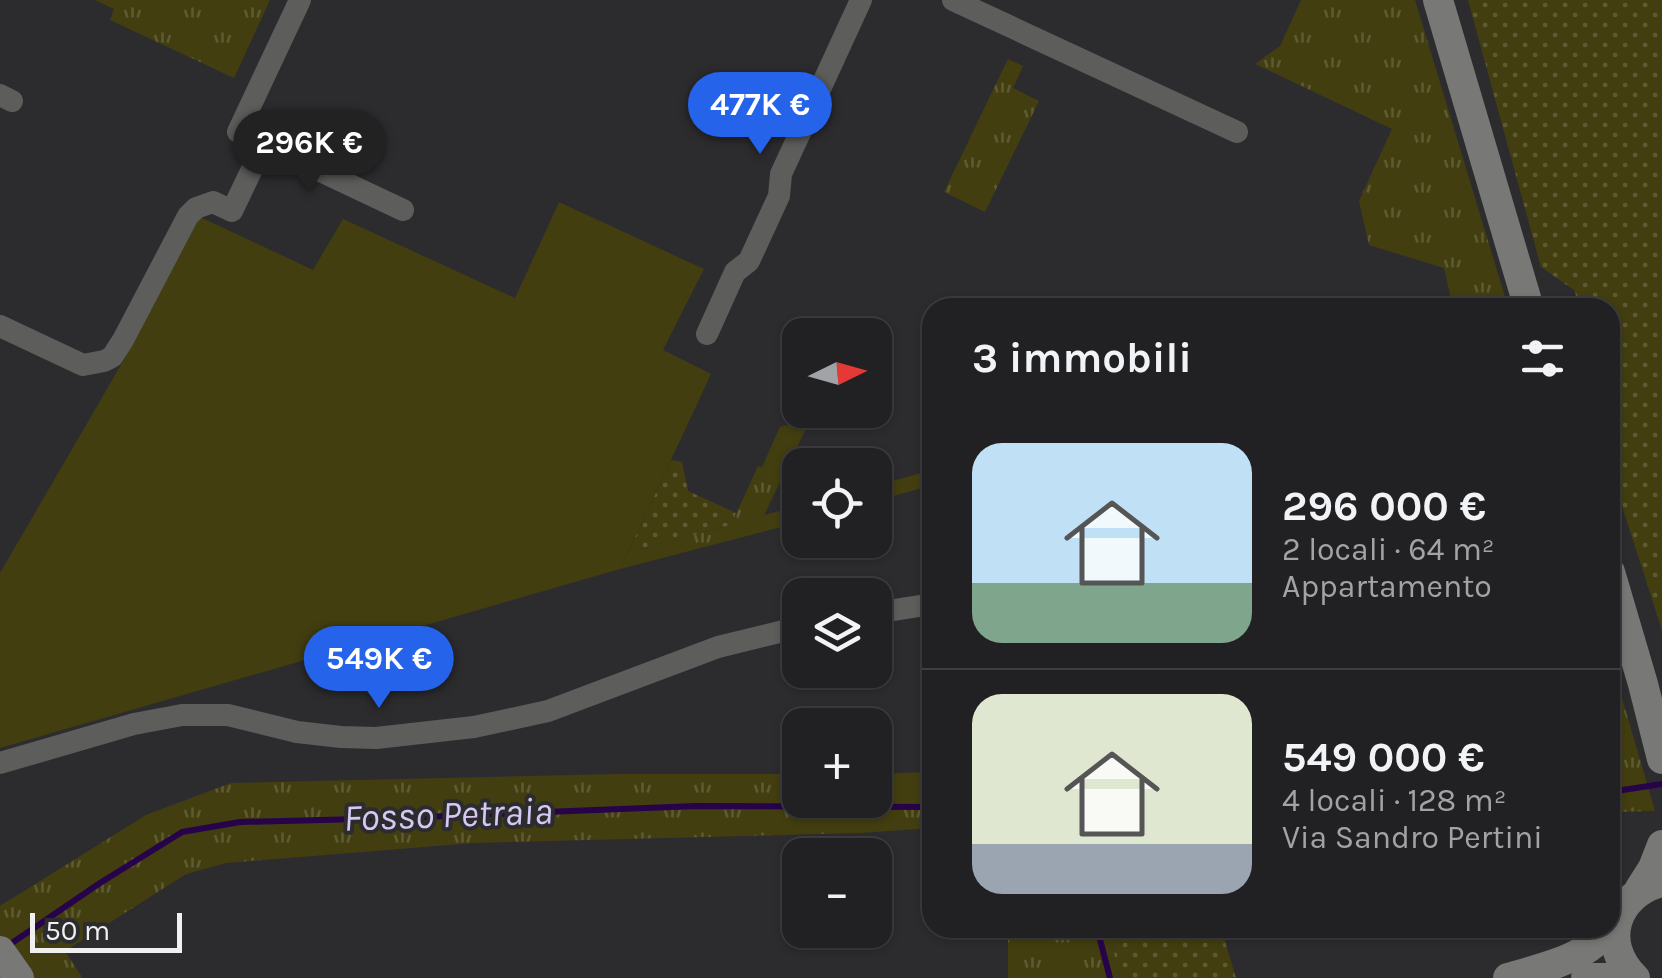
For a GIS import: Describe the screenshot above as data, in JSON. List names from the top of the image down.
{
  "water": ["Fosso Petraia"],
  "scale_bar": "50 m",
  "north": "right",
  "page": {
    "price": ["477K €", "296K €", "549K €"],
    "heading": "3 immobili",
    "map_buttons": ["+", "−"],
    "list": [
      {
        "name": "296 000 €",
        "note": "2 locali · 64 m² · Appartamento"
      },
      {
        "name": "549 000 €",
        "note": "4 locali · 128 m² · Via Sandro Pertini"
      }
    ],
    "scale": "50 m"
  }
}
